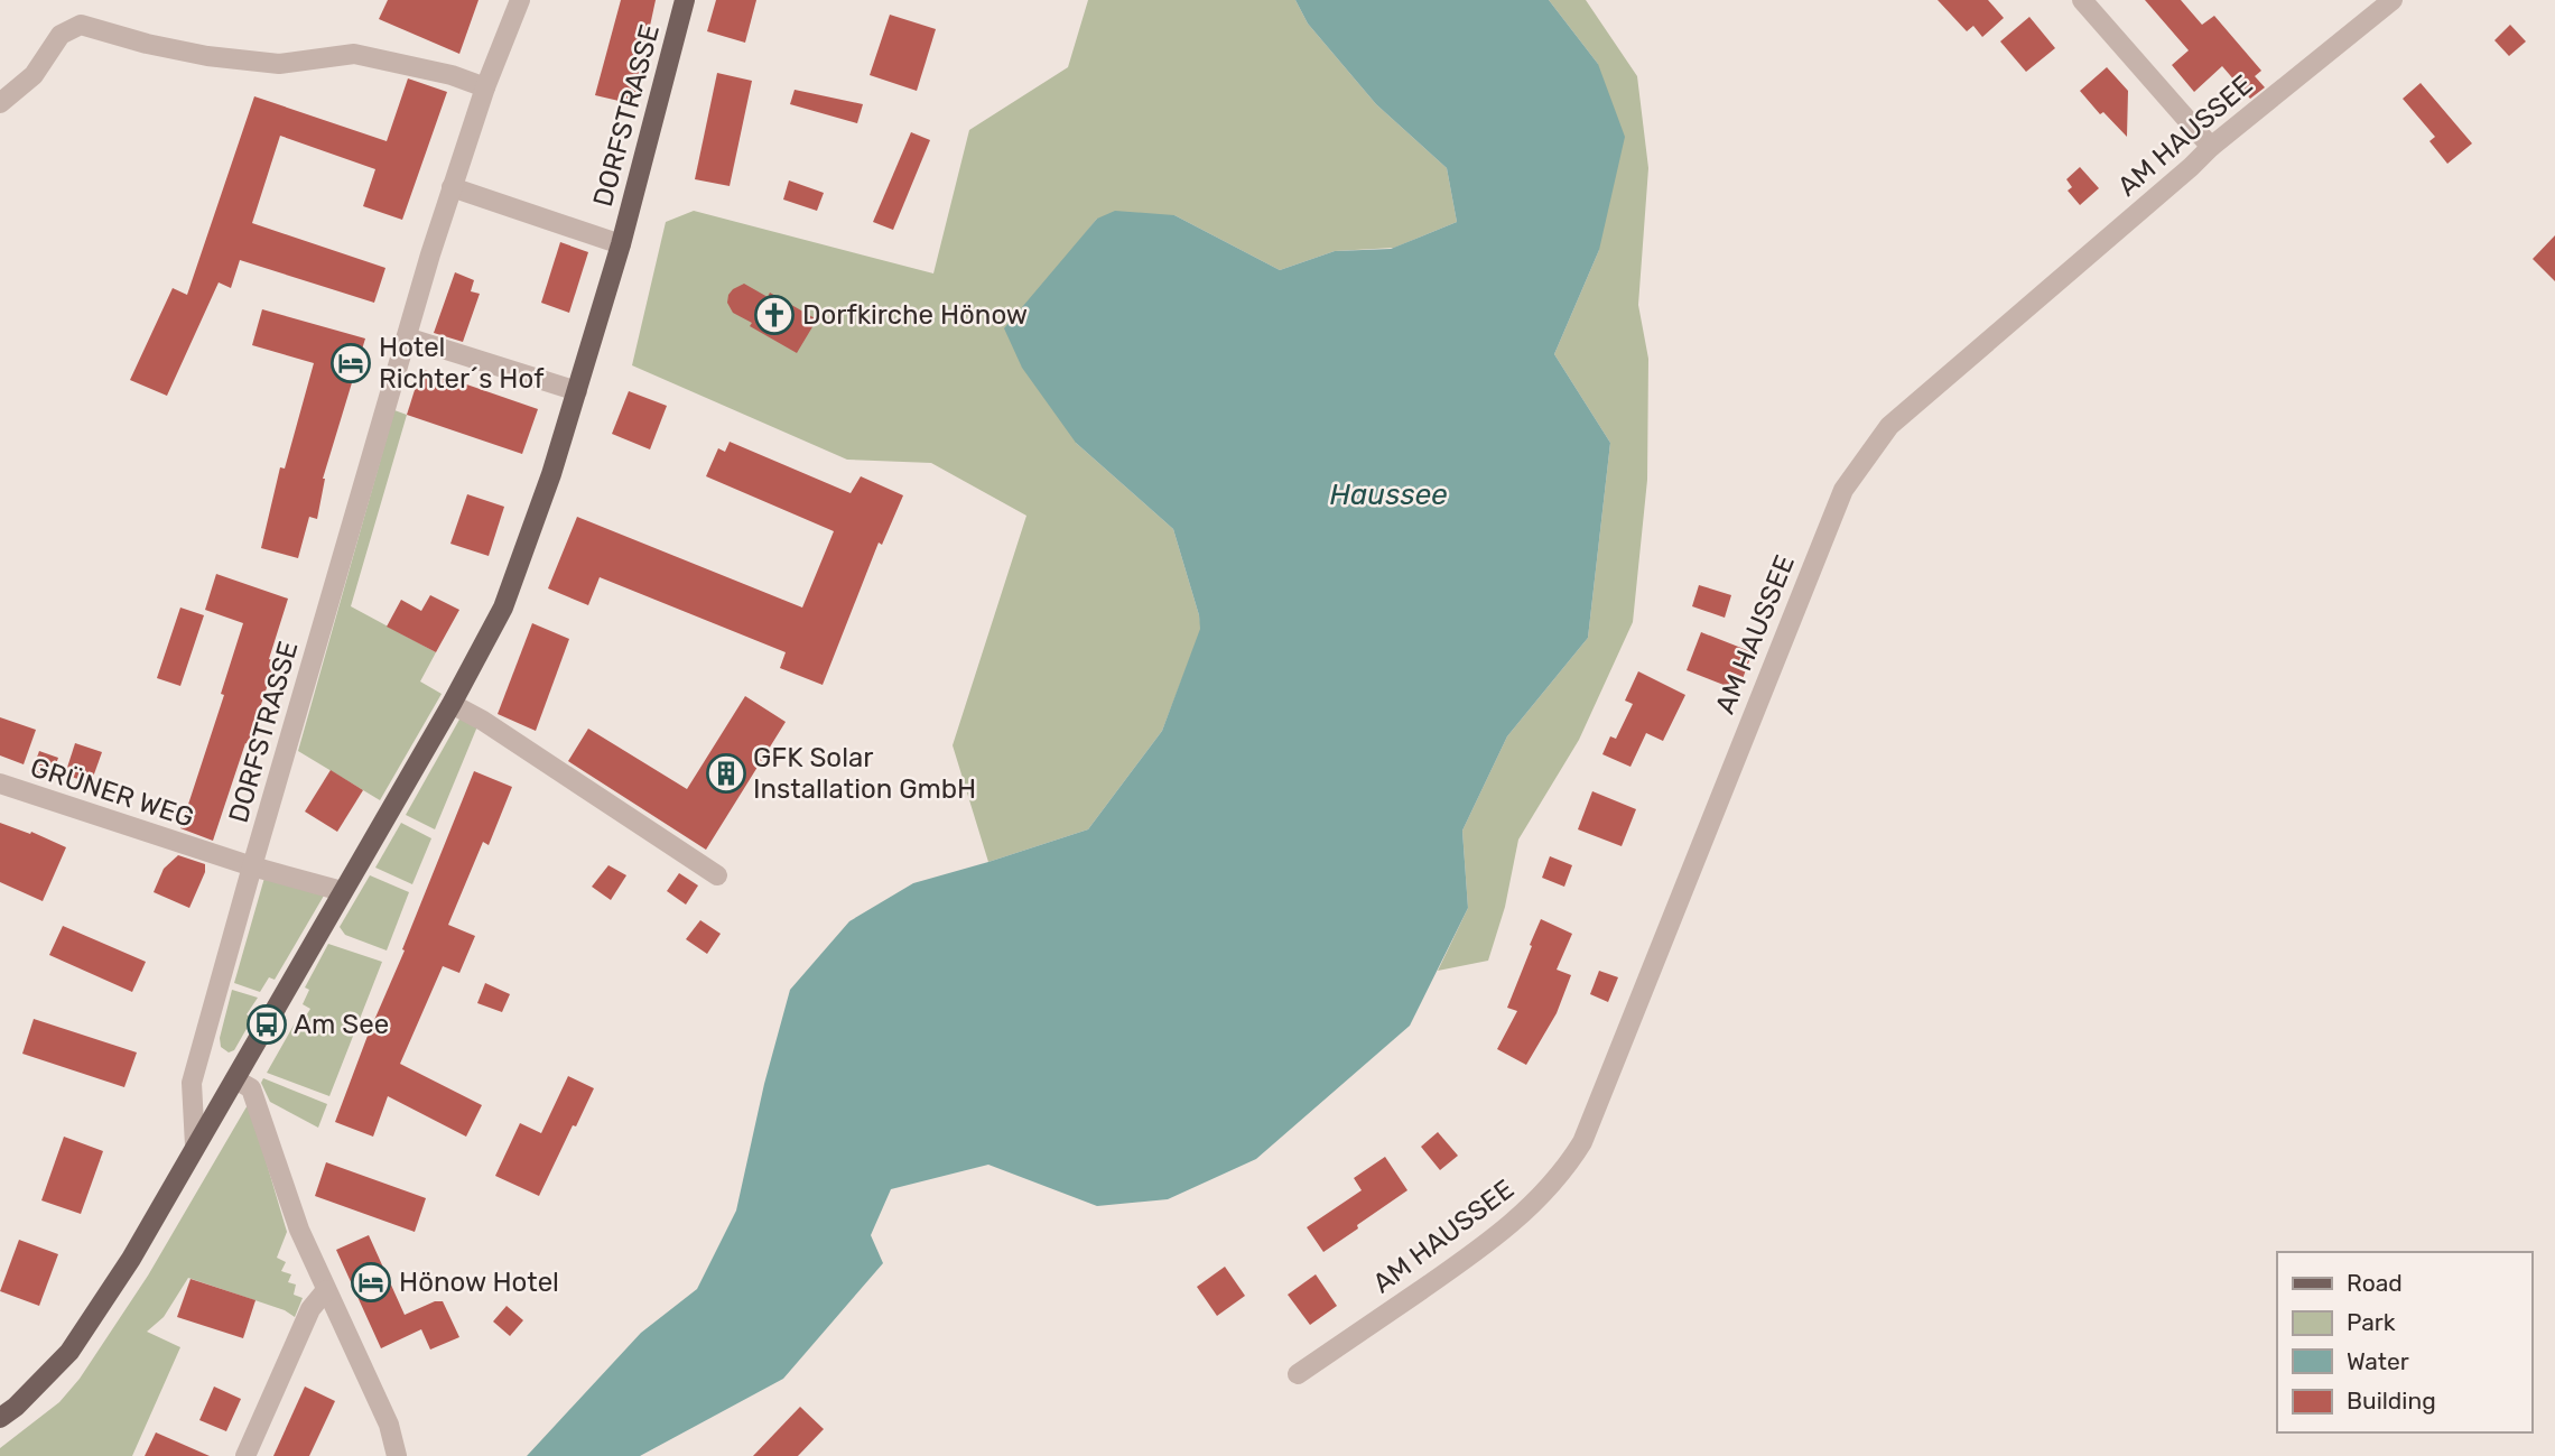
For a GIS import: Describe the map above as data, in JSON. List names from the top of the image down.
{
  "streets": {
    "main road": ["DORFSTRASSE"],
    "street": ["AM HAUSSEE", "GRÜNER WEG"]
  },
  "crossings": [
    ["DORFSTRASSE", "GRÜNER WEG"]
  ],
  "water": ["Haussee"],
  "places": {
    "church": ["Dorfkirche Hönow"],
    "hotel": ["Hotel Richter´s Hof", "Hönow Hotel"],
    "building": ["GFK Solar Installation GmbH"],
    "bus stop": ["Am See"]
  },
  "legend": [
    "Road",
    "Park",
    "Water",
    "Building"
  ]
}
